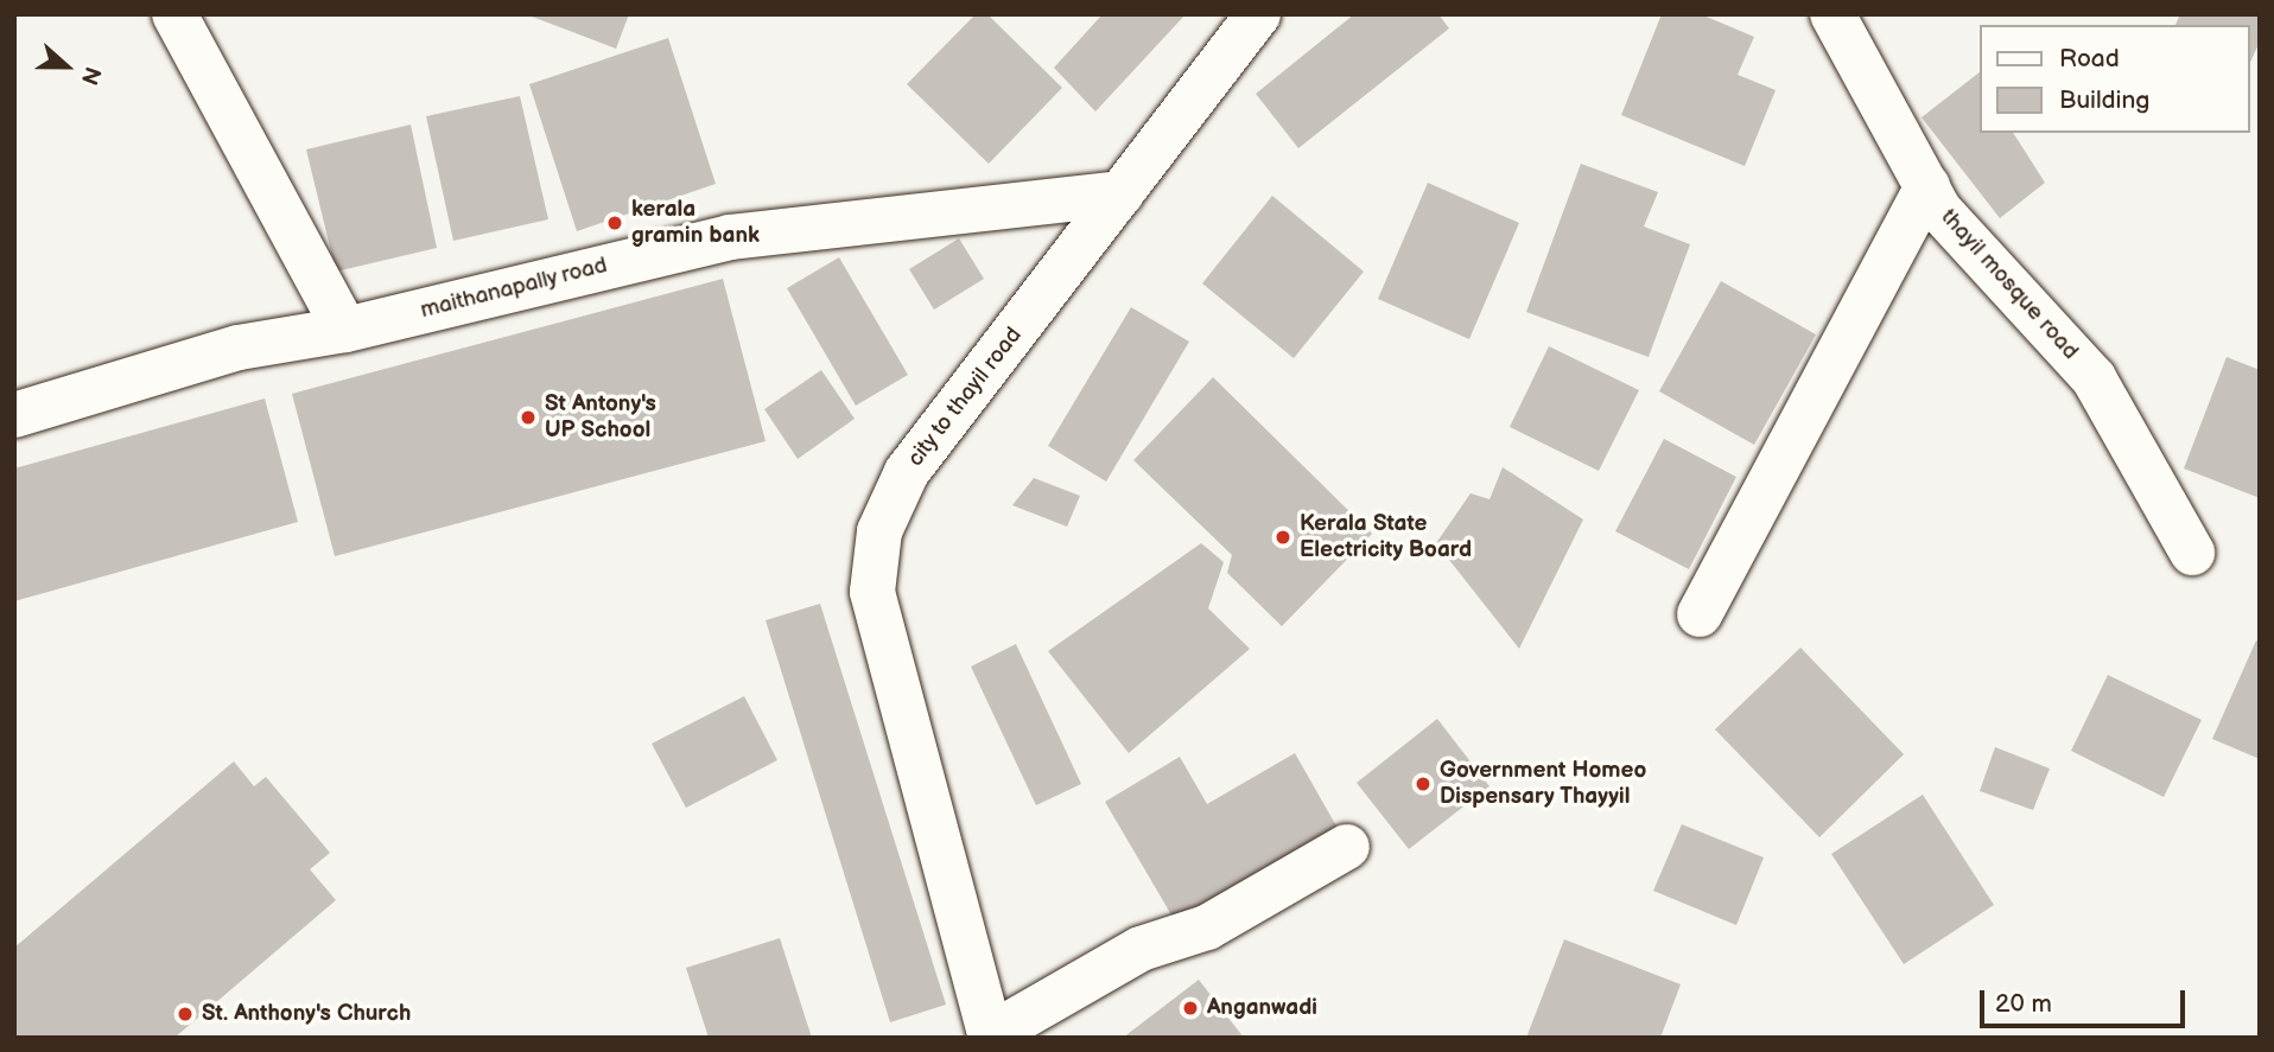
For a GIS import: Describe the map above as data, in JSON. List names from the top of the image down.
{
  "streets": {
    "street": ["thayil mosque road", "maithanapally road", "city to thayil road"]
  },
  "crossings": [
    ["maithanapally road", "city to thayil road"]
  ],
  "places": [
    "kerala gramin bank",
    "St Antony's UP School",
    "Kerala State Electricity Board",
    "Government Homeo Dispensary Thayyil",
    "Anganwadi",
    "St. Anthony's Church"
  ],
  "legend": ["Road", "Building"],
  "scale_bar": "20 m",
  "north": "right"
}
